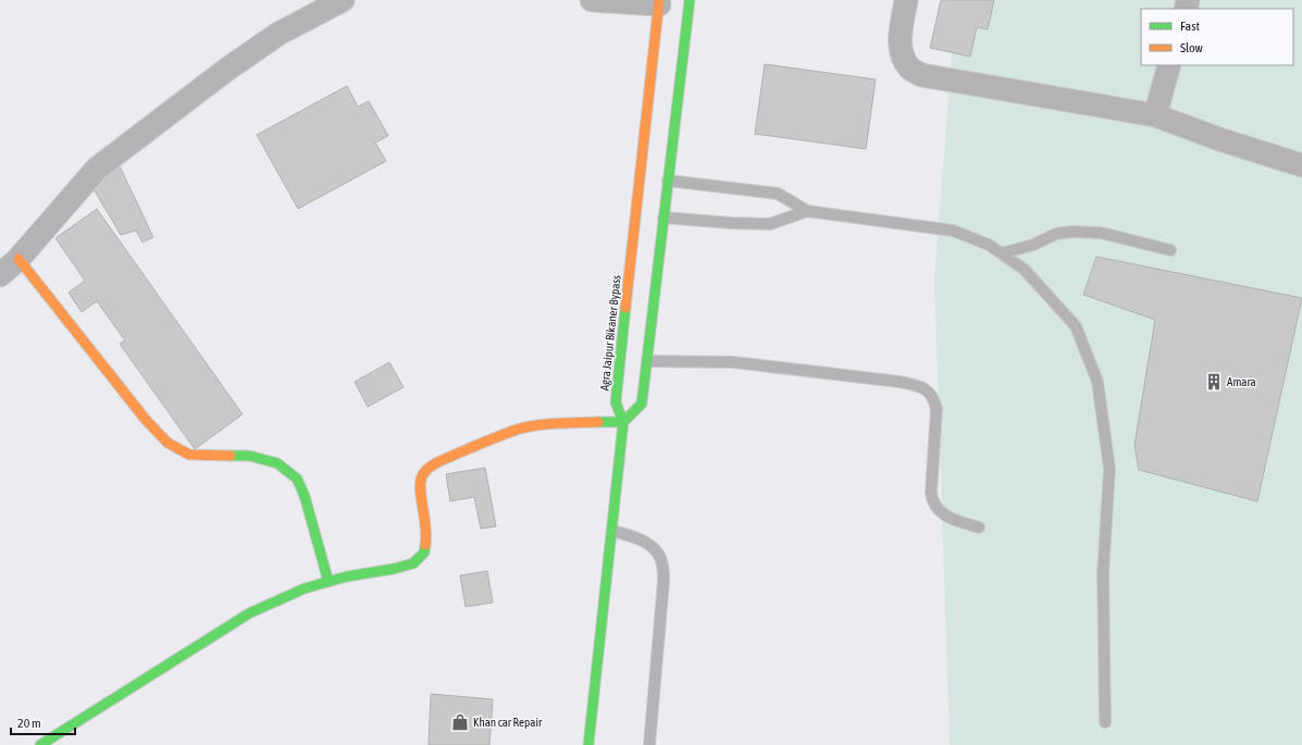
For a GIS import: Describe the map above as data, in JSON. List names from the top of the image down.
{
  "streets": {
    "street": ["Agra Jaipur Bikaner Bypass"]
  },
  "places": {
    "building": ["Amara"],
    "shop": ["Khan car Repair"]
  },
  "legend": ["Fast", "Slow"],
  "scale_bar": "20 m"
}
